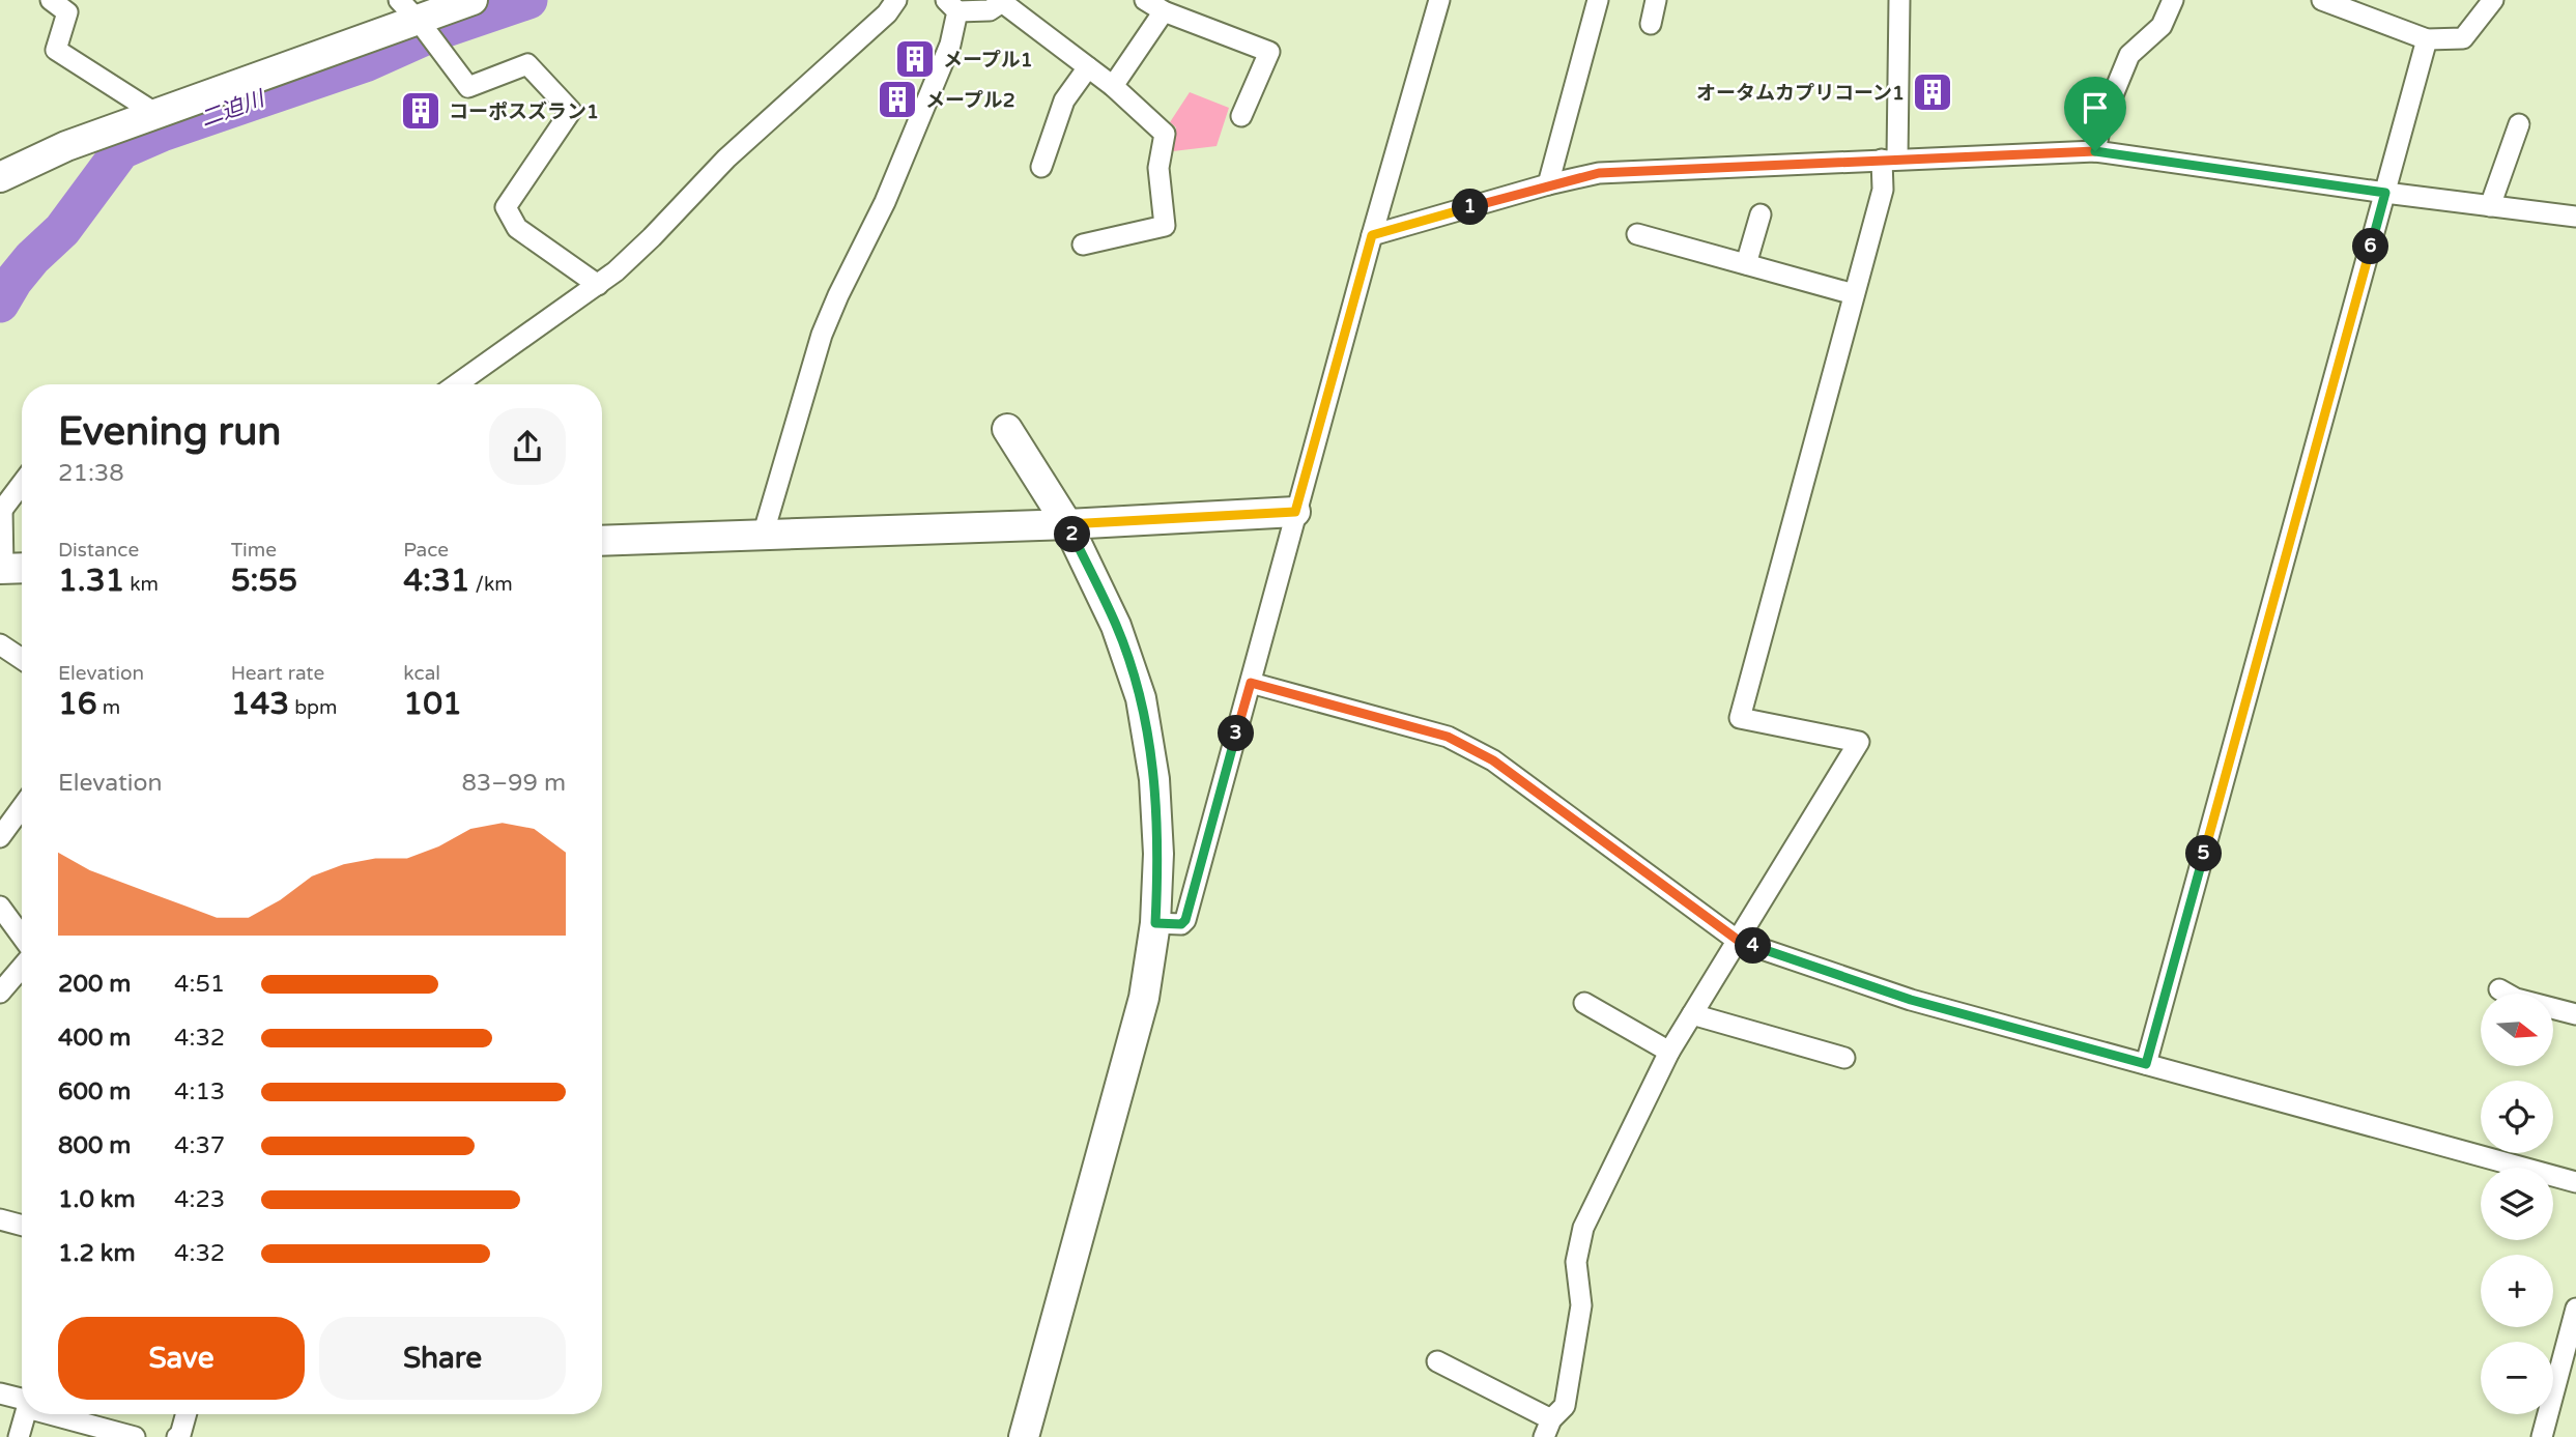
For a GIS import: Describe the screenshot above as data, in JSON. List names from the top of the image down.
{
  "water": ["二迫川"],
  "places": {
    "building": [
      "メープル1",
      "オータムカプリコーン1",
      "メープル2",
      "コーポスズラン1"
    ]
  },
  "north": "right",
  "page": {
    "pins": [
      "1",
      "6",
      "2",
      "3",
      "5",
      "4"
    ],
    "heading": ["Evening run", "21:38"],
    "stats": [
      ["Distance", "1.31 km"],
      ["Time", "5:55"],
      ["Pace", "4:31 /km"],
      ["Elevation", "16 m"],
      ["Heart rate", "143 bpm"],
      ["kcal", "101"]
    ],
    "chart": ["Elevation", "83–99 m"],
    "list": [
      {
        "name": "200 m",
        "note": "4:51"
      },
      {
        "name": "400 m",
        "note": "4:32"
      },
      {
        "name": "600 m",
        "note": "4:13"
      },
      {
        "name": "800 m",
        "note": "4:37"
      },
      {
        "name": "1.0 km",
        "note": "4:23"
      },
      {
        "name": "1.2 km",
        "note": "4:32"
      }
    ],
    "map_buttons": ["+", "−"],
    "buttons": ["Save", "Share"]
  }
}
